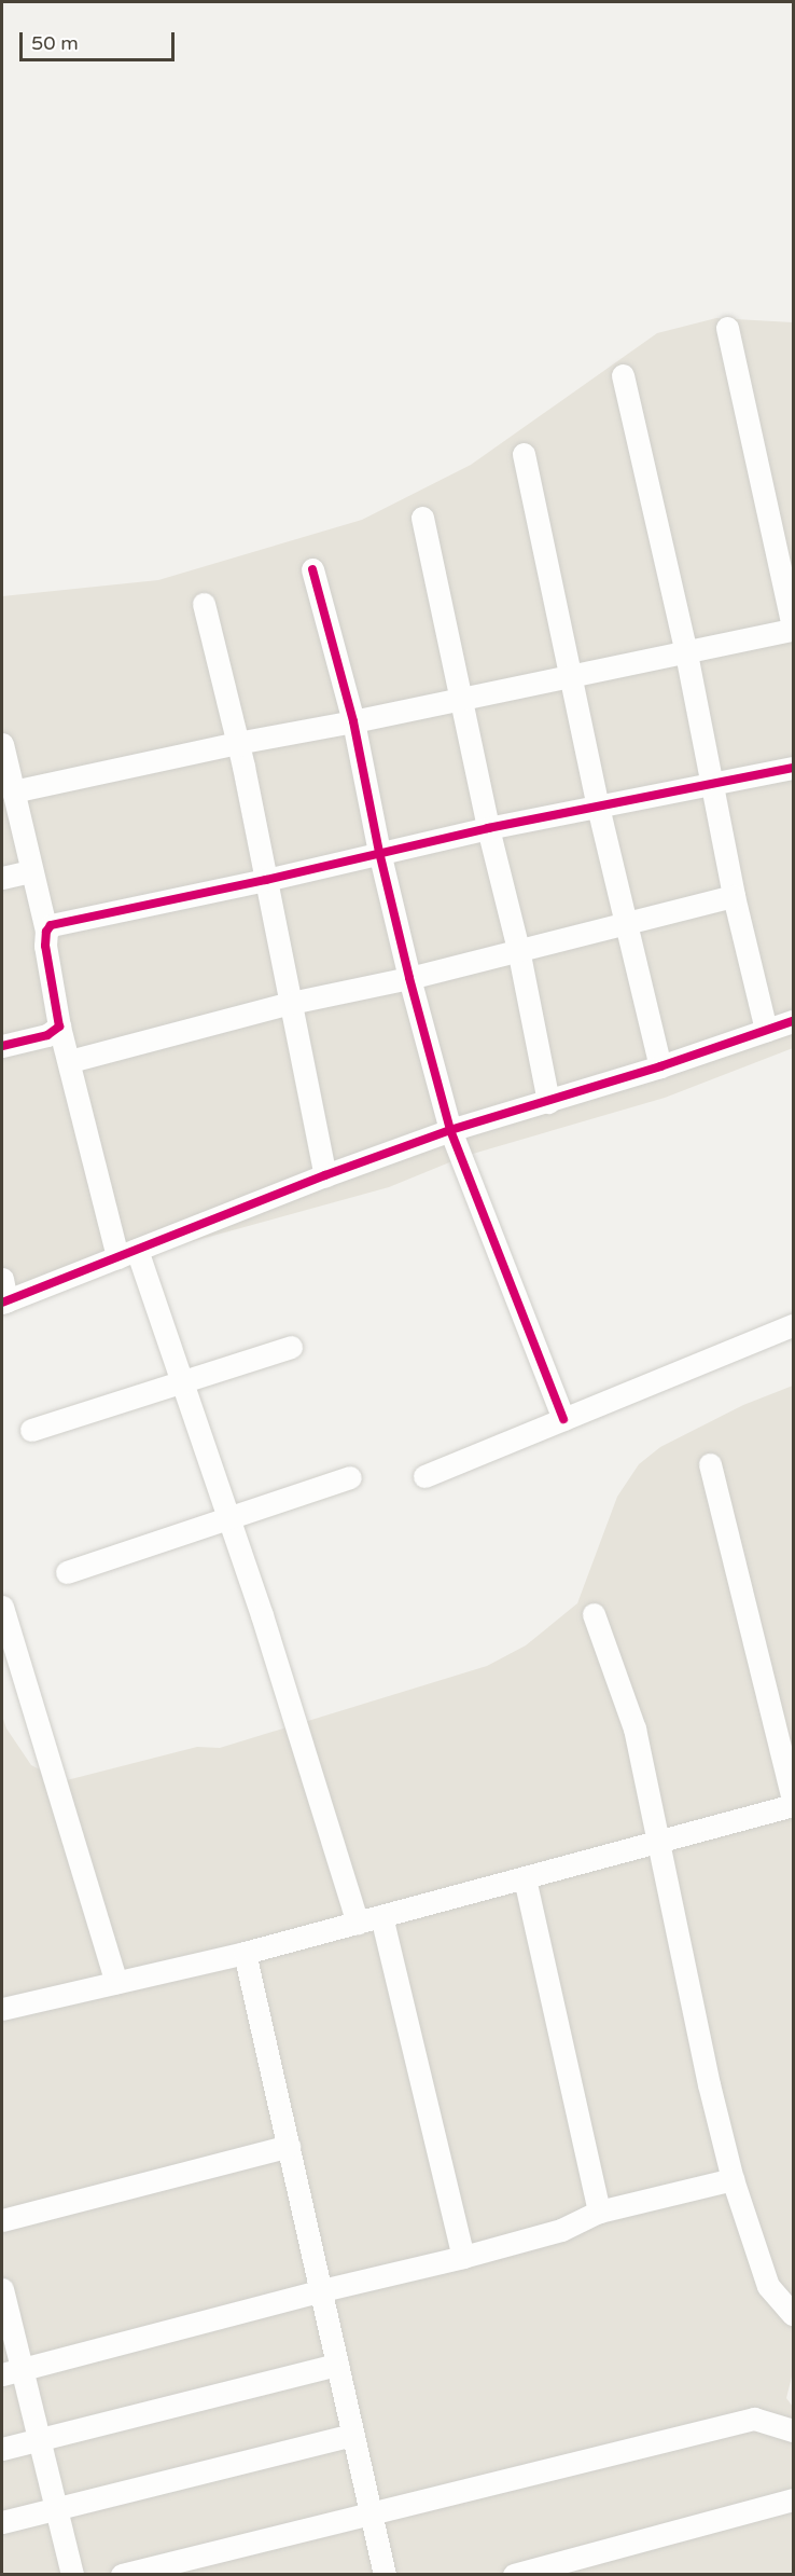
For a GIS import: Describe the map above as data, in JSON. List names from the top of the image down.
{
  "scale_bar": "50 m"
}
